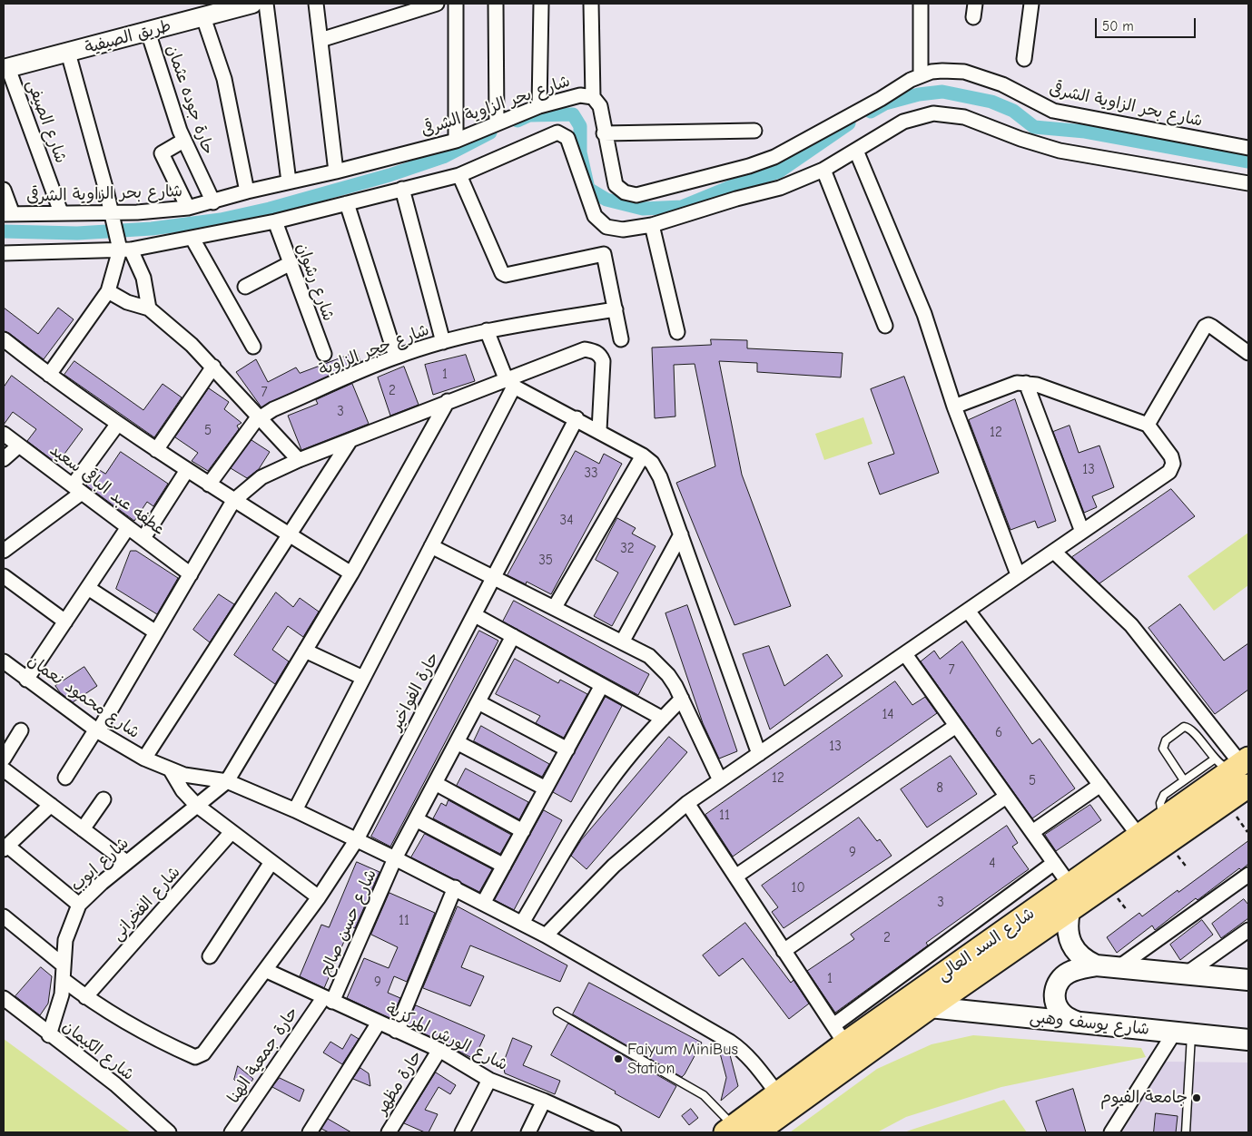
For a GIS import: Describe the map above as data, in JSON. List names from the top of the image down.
{
  "streets": {
    "main road": ["شارع السد العالى", "شارع يوسف وهبى"],
    "street": [
      "طريق الصيفية",
      "حارة جوده عثمان",
      "شارع بحر الزاوية الشرقى",
      "شارع الصيفى",
      "شارع رشوان",
      "شارع حجر الزاوية",
      "عطفه عبد الباقى سعيد",
      "حارة الفواخير",
      "شارع محمود نعمان",
      "شارع ايوب",
      "شارع الفخرانى",
      "شارع حسن صالح",
      "شارع الورش المركزية",
      "شارع الكيمان",
      "حارة جمعية الهنا",
      "حارة مظهر"
    ]
  },
  "crossings": [
    ["طريق الصيفية", "حارة جوده عثمان"],
    ["طريق الصيفية", "شارع الصيفى"],
    ["حارة جوده عثمان", "شارع بحر الزاوية الشرقى"],
    ["شارع بحر الزاوية الشرقى", "شارع الصيفى"],
    ["حارة الفواخير", "شارع محمود نعمان"],
    ["حارة الفواخير", "شارع الفخرانى"],
    ["حارة الفواخير", "شارع الورش المركزية"],
    ["شارع محمود نعمان", "شارع ايوب"],
    ["شارع محمود نعمان", "شارع حسن صالح"],
    ["شارع محمود نعمان", "شارع السد العالى"],
    ["شارع ايوب", "شارع الكيمان"],
    ["شارع حسن صالح", "شارع الورش المركزية"],
    ["شارع حسن صالح", "حارة جمعية الهنا"],
    ["شارع السد العالى", "شارع يوسف وهبى"],
    ["شارع الورش المركزية", "حارة جمعية الهنا"],
    ["شارع الورش المركزية", "حارة مظهر"]
  ],
  "places": ["Faiyum MiniBus Station", "جامعة الفيوم"],
  "house_numbers": [
    "1",
    "2",
    "7",
    "3",
    "5",
    "12",
    "13",
    "33",
    "34",
    "32",
    "35",
    "7",
    "14",
    "6",
    "13",
    "12",
    "5",
    "8",
    "11",
    "9",
    "4",
    "10",
    "3",
    "11",
    "2",
    "1",
    "9"
  ],
  "scale_bar": "50 m"
}
